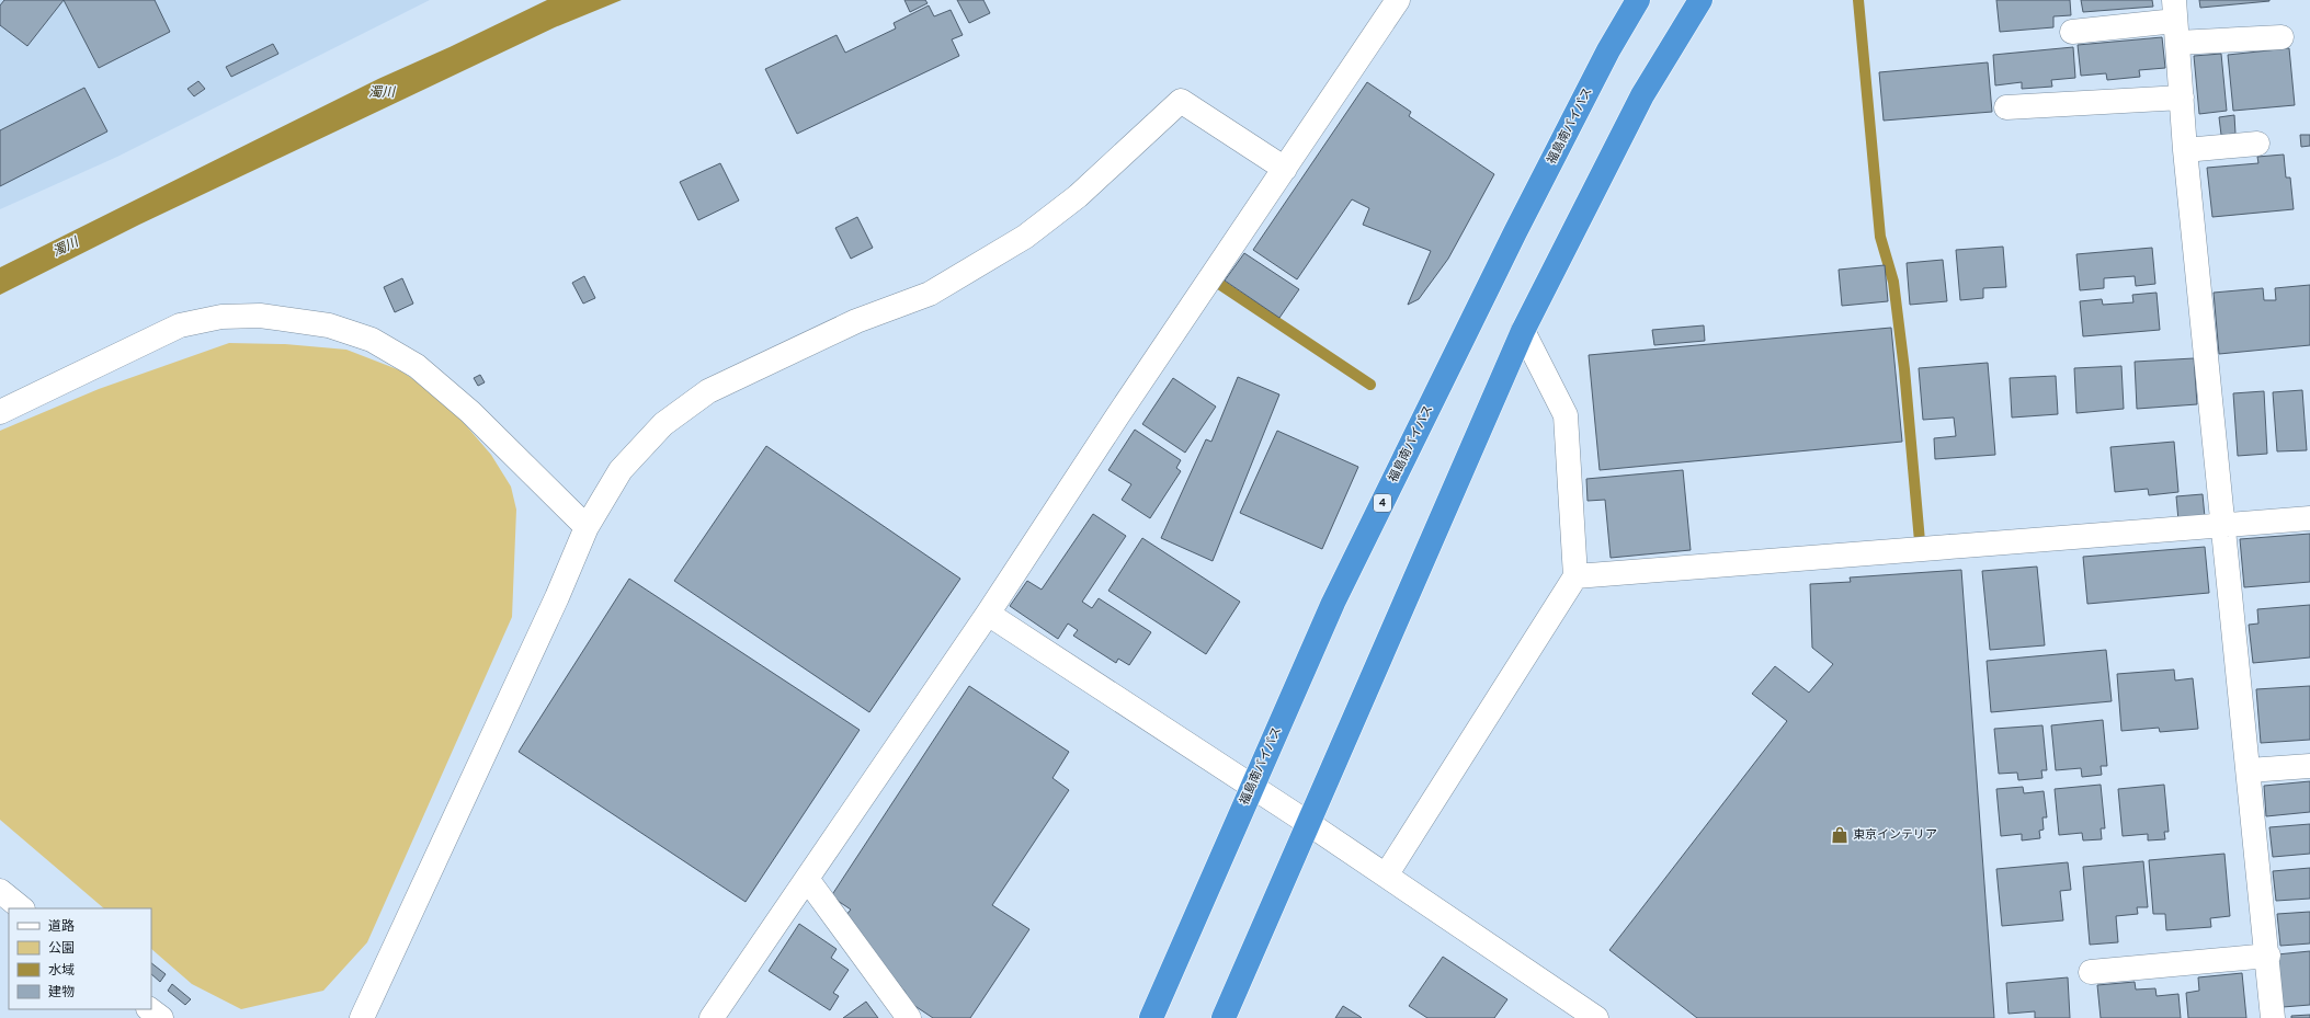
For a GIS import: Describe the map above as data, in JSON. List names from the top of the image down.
{
  "streets": {
    "highway": ["福島南バイパス", "4"]
  },
  "water": ["濁川"],
  "places": {
    "shop": ["東京インテリア"]
  },
  "legend": [
    "道路",
    "公園",
    "水域",
    "建物"
  ]
}
